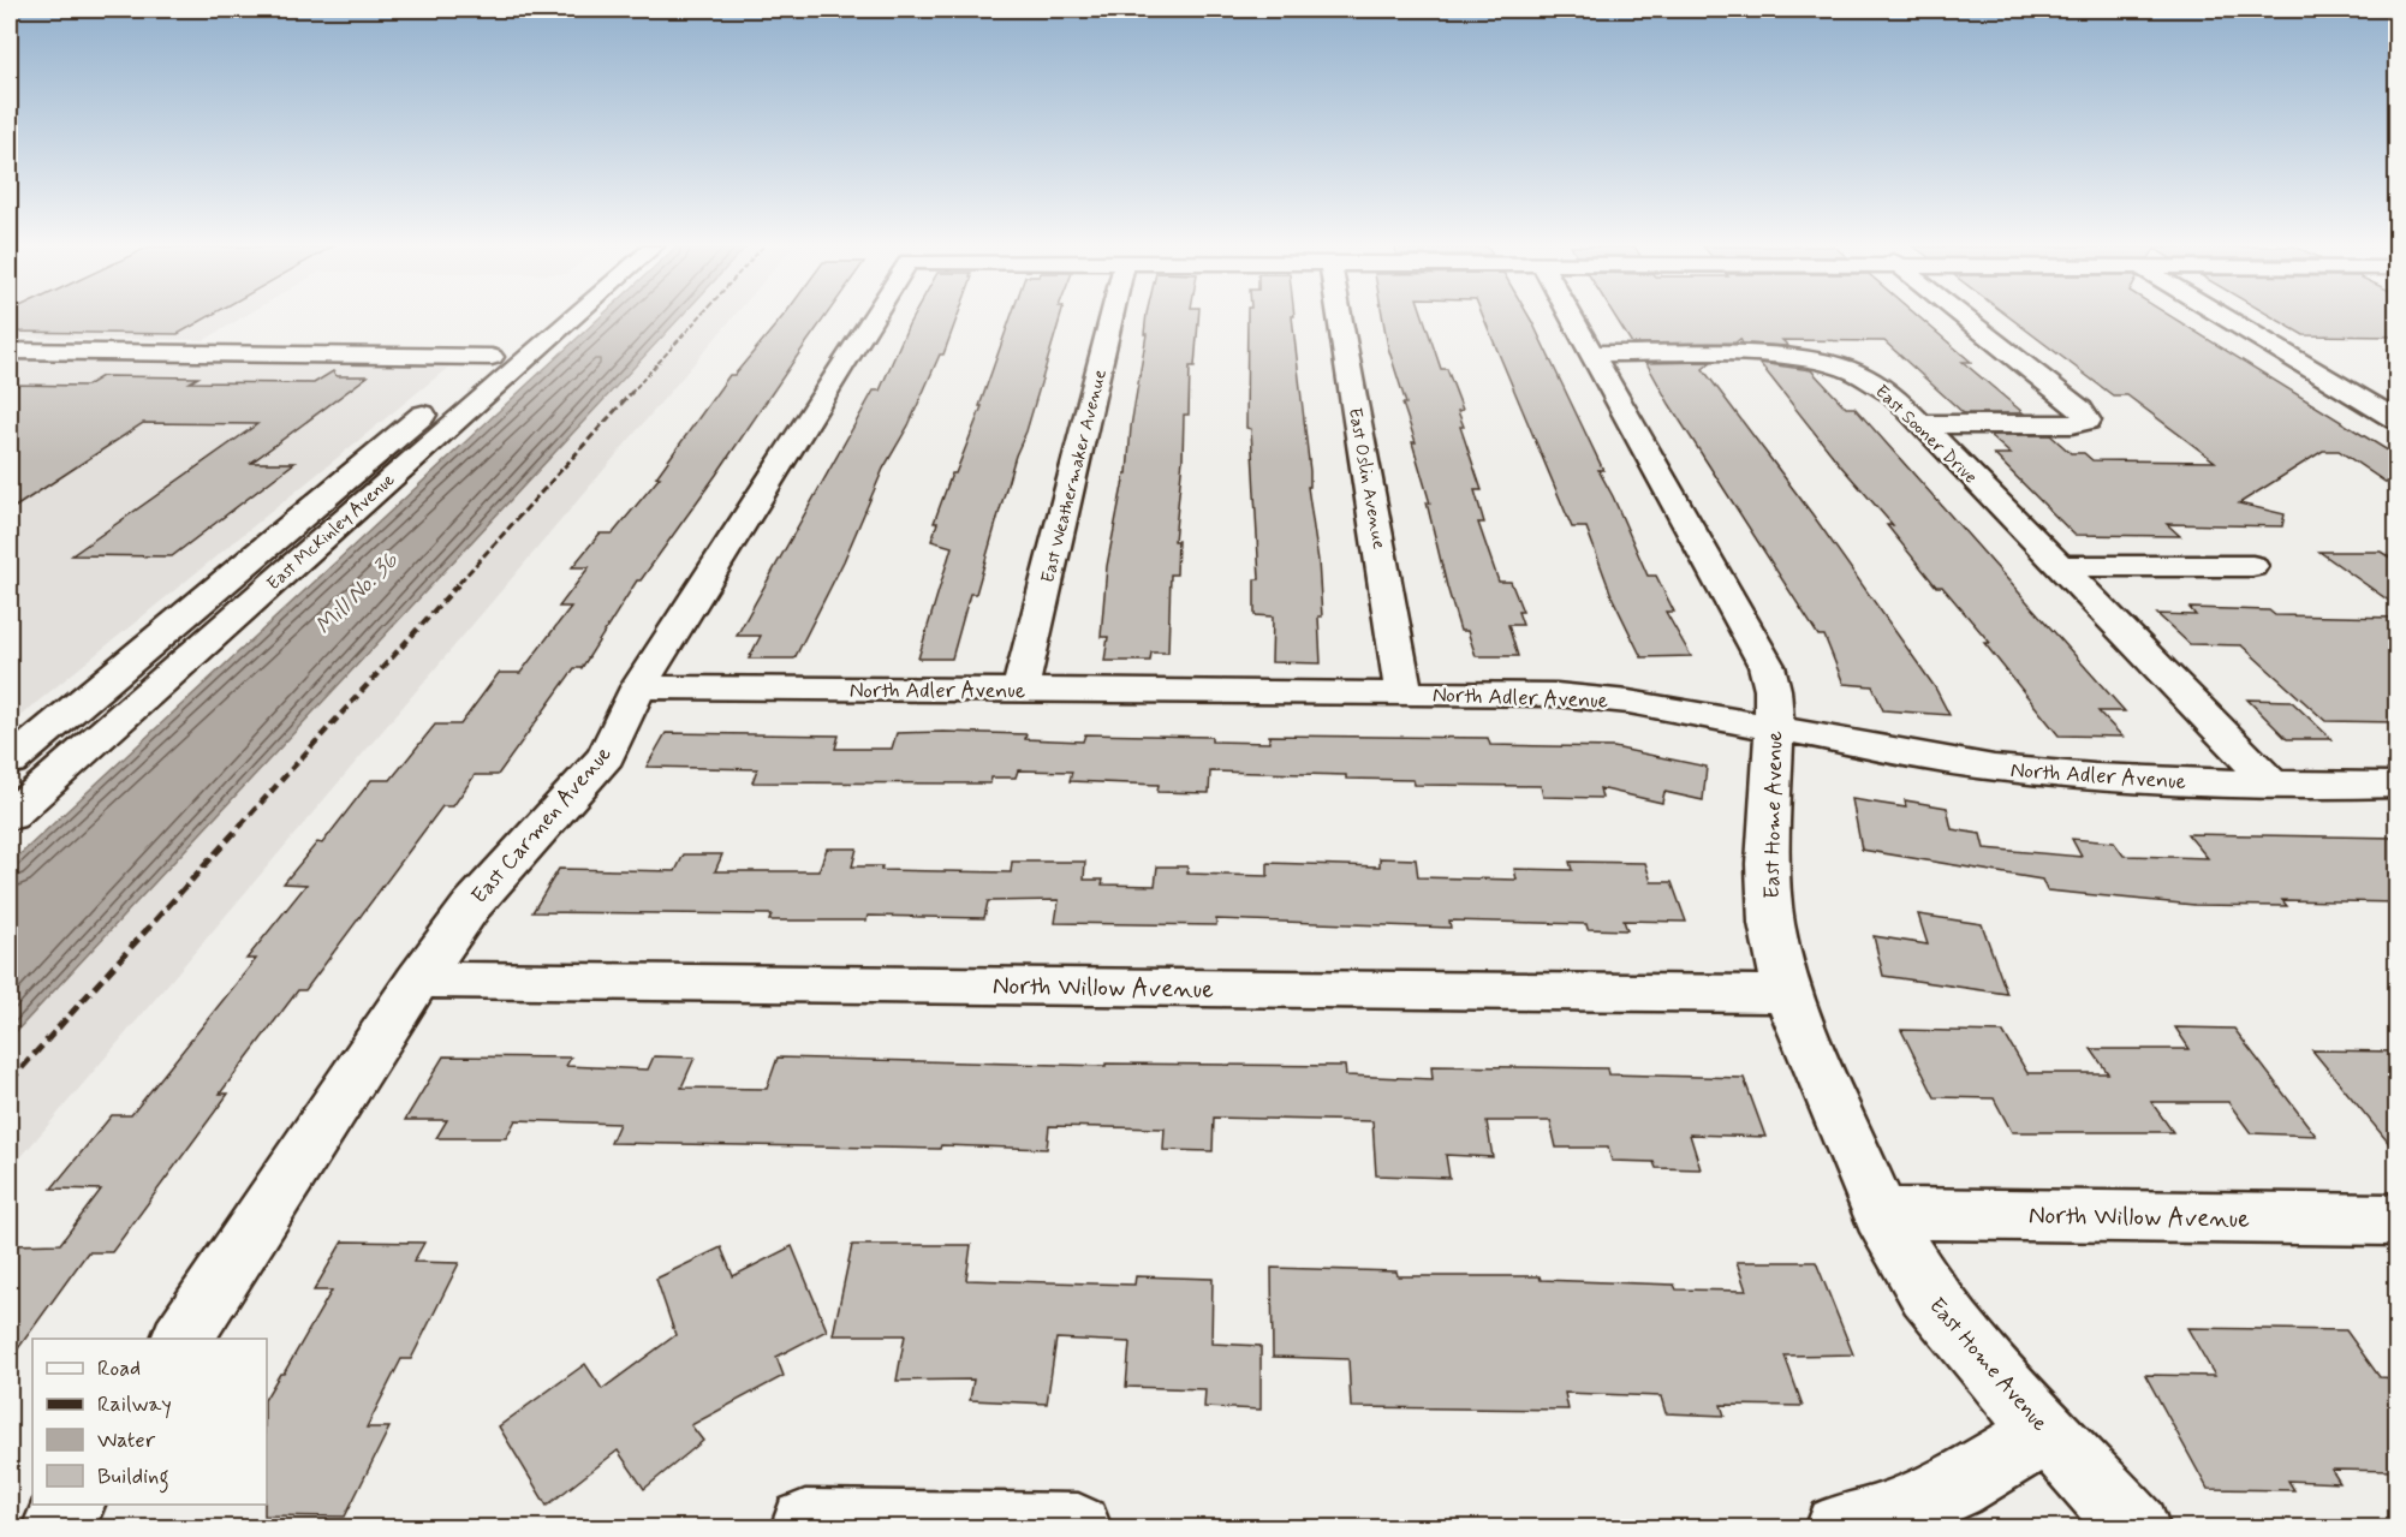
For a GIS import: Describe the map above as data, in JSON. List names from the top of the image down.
{
  "streets": {
    "street": [
      "East Sooner Drive",
      "East Weathermaker Avenue",
      "East Oslin Avenue",
      "East McKinley Avenue",
      "North Adler Avenue",
      "East Home Avenue",
      "East Carmen Avenue",
      "North Willow Avenue"
    ]
  },
  "crossings": [
    ["East Sooner Drive", "North Adler Avenue"],
    ["East Sooner Drive", "East Home Avenue"],
    ["East Weathermaker Avenue", "North Adler Avenue"],
    ["East Oslin Avenue", "North Adler Avenue"],
    ["North Adler Avenue", "East Home Avenue"],
    ["North Adler Avenue", "East Carmen Avenue"],
    ["East Home Avenue", "North Willow Avenue"],
    ["East Carmen Avenue", "North Willow Avenue"]
  ],
  "water": ["Mill No. 36"],
  "legend": [
    "Road",
    "Railway",
    "Water",
    "Building"
  ]
}
